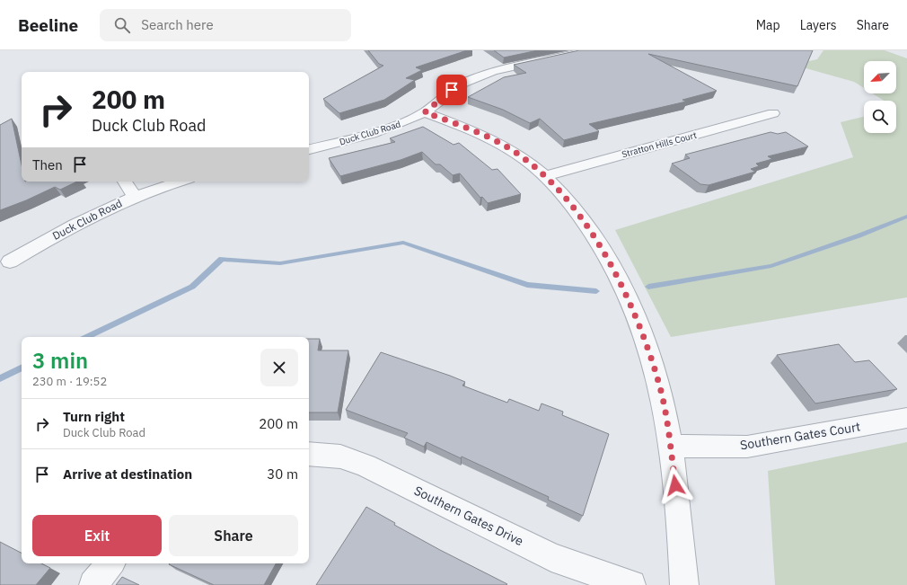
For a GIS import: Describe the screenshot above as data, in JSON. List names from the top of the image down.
{
  "streets": {
    "street": [
      "Duck Club Road",
      "Stratton Hills Court",
      "Southern Gates Court",
      "Southern Gates Drive"
    ]
  },
  "north": "bottom left",
  "page": {
    "header": "Beeline",
    "search": "Search here",
    "nav": ["Map", "Layers", "Share"],
    "turn": ["200 m", "Duck Club Road"],
    "then": "Then",
    "heading": ["3 min", "230 m · 19:52"],
    "list": [
      {
        "name": "Turn right",
        "note": "Duck Club Road",
        "value": "200 m"
      },
      {
        "name": "Arrive at destination",
        "value": "30 m"
      }
    ],
    "buttons": ["Exit", "Share"]
  }
}
